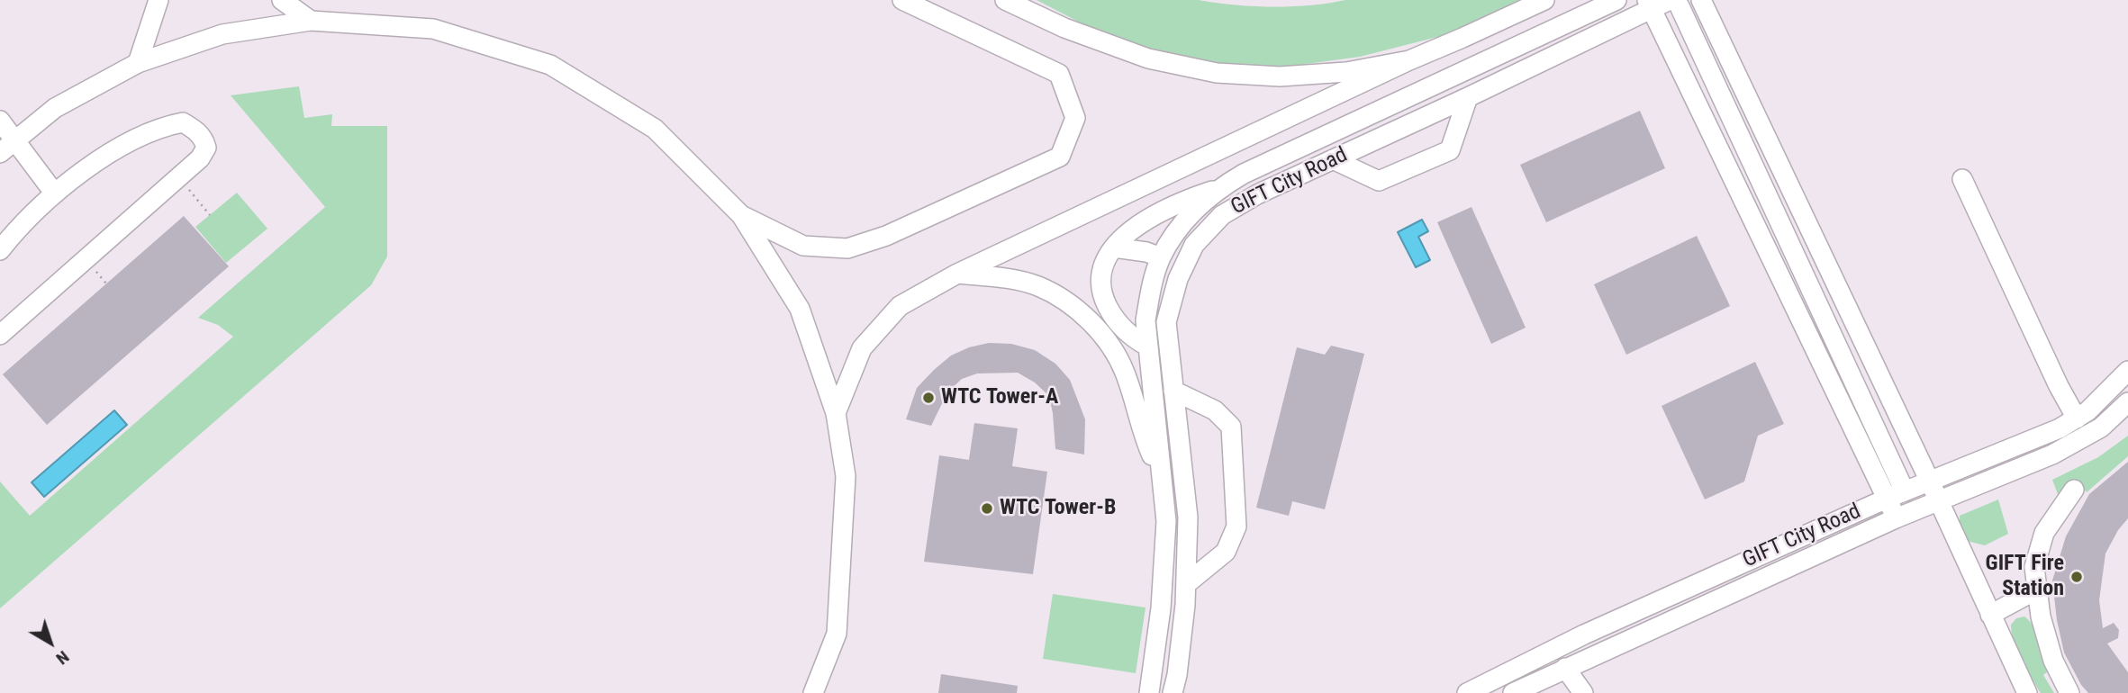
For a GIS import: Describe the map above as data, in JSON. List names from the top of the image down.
{
  "streets": {
    "street": ["GIFT City Road"]
  },
  "places": ["WTC Tower-A", "WTC Tower-B", "GIFT Fire Station"],
  "north": "bottom right"
}
